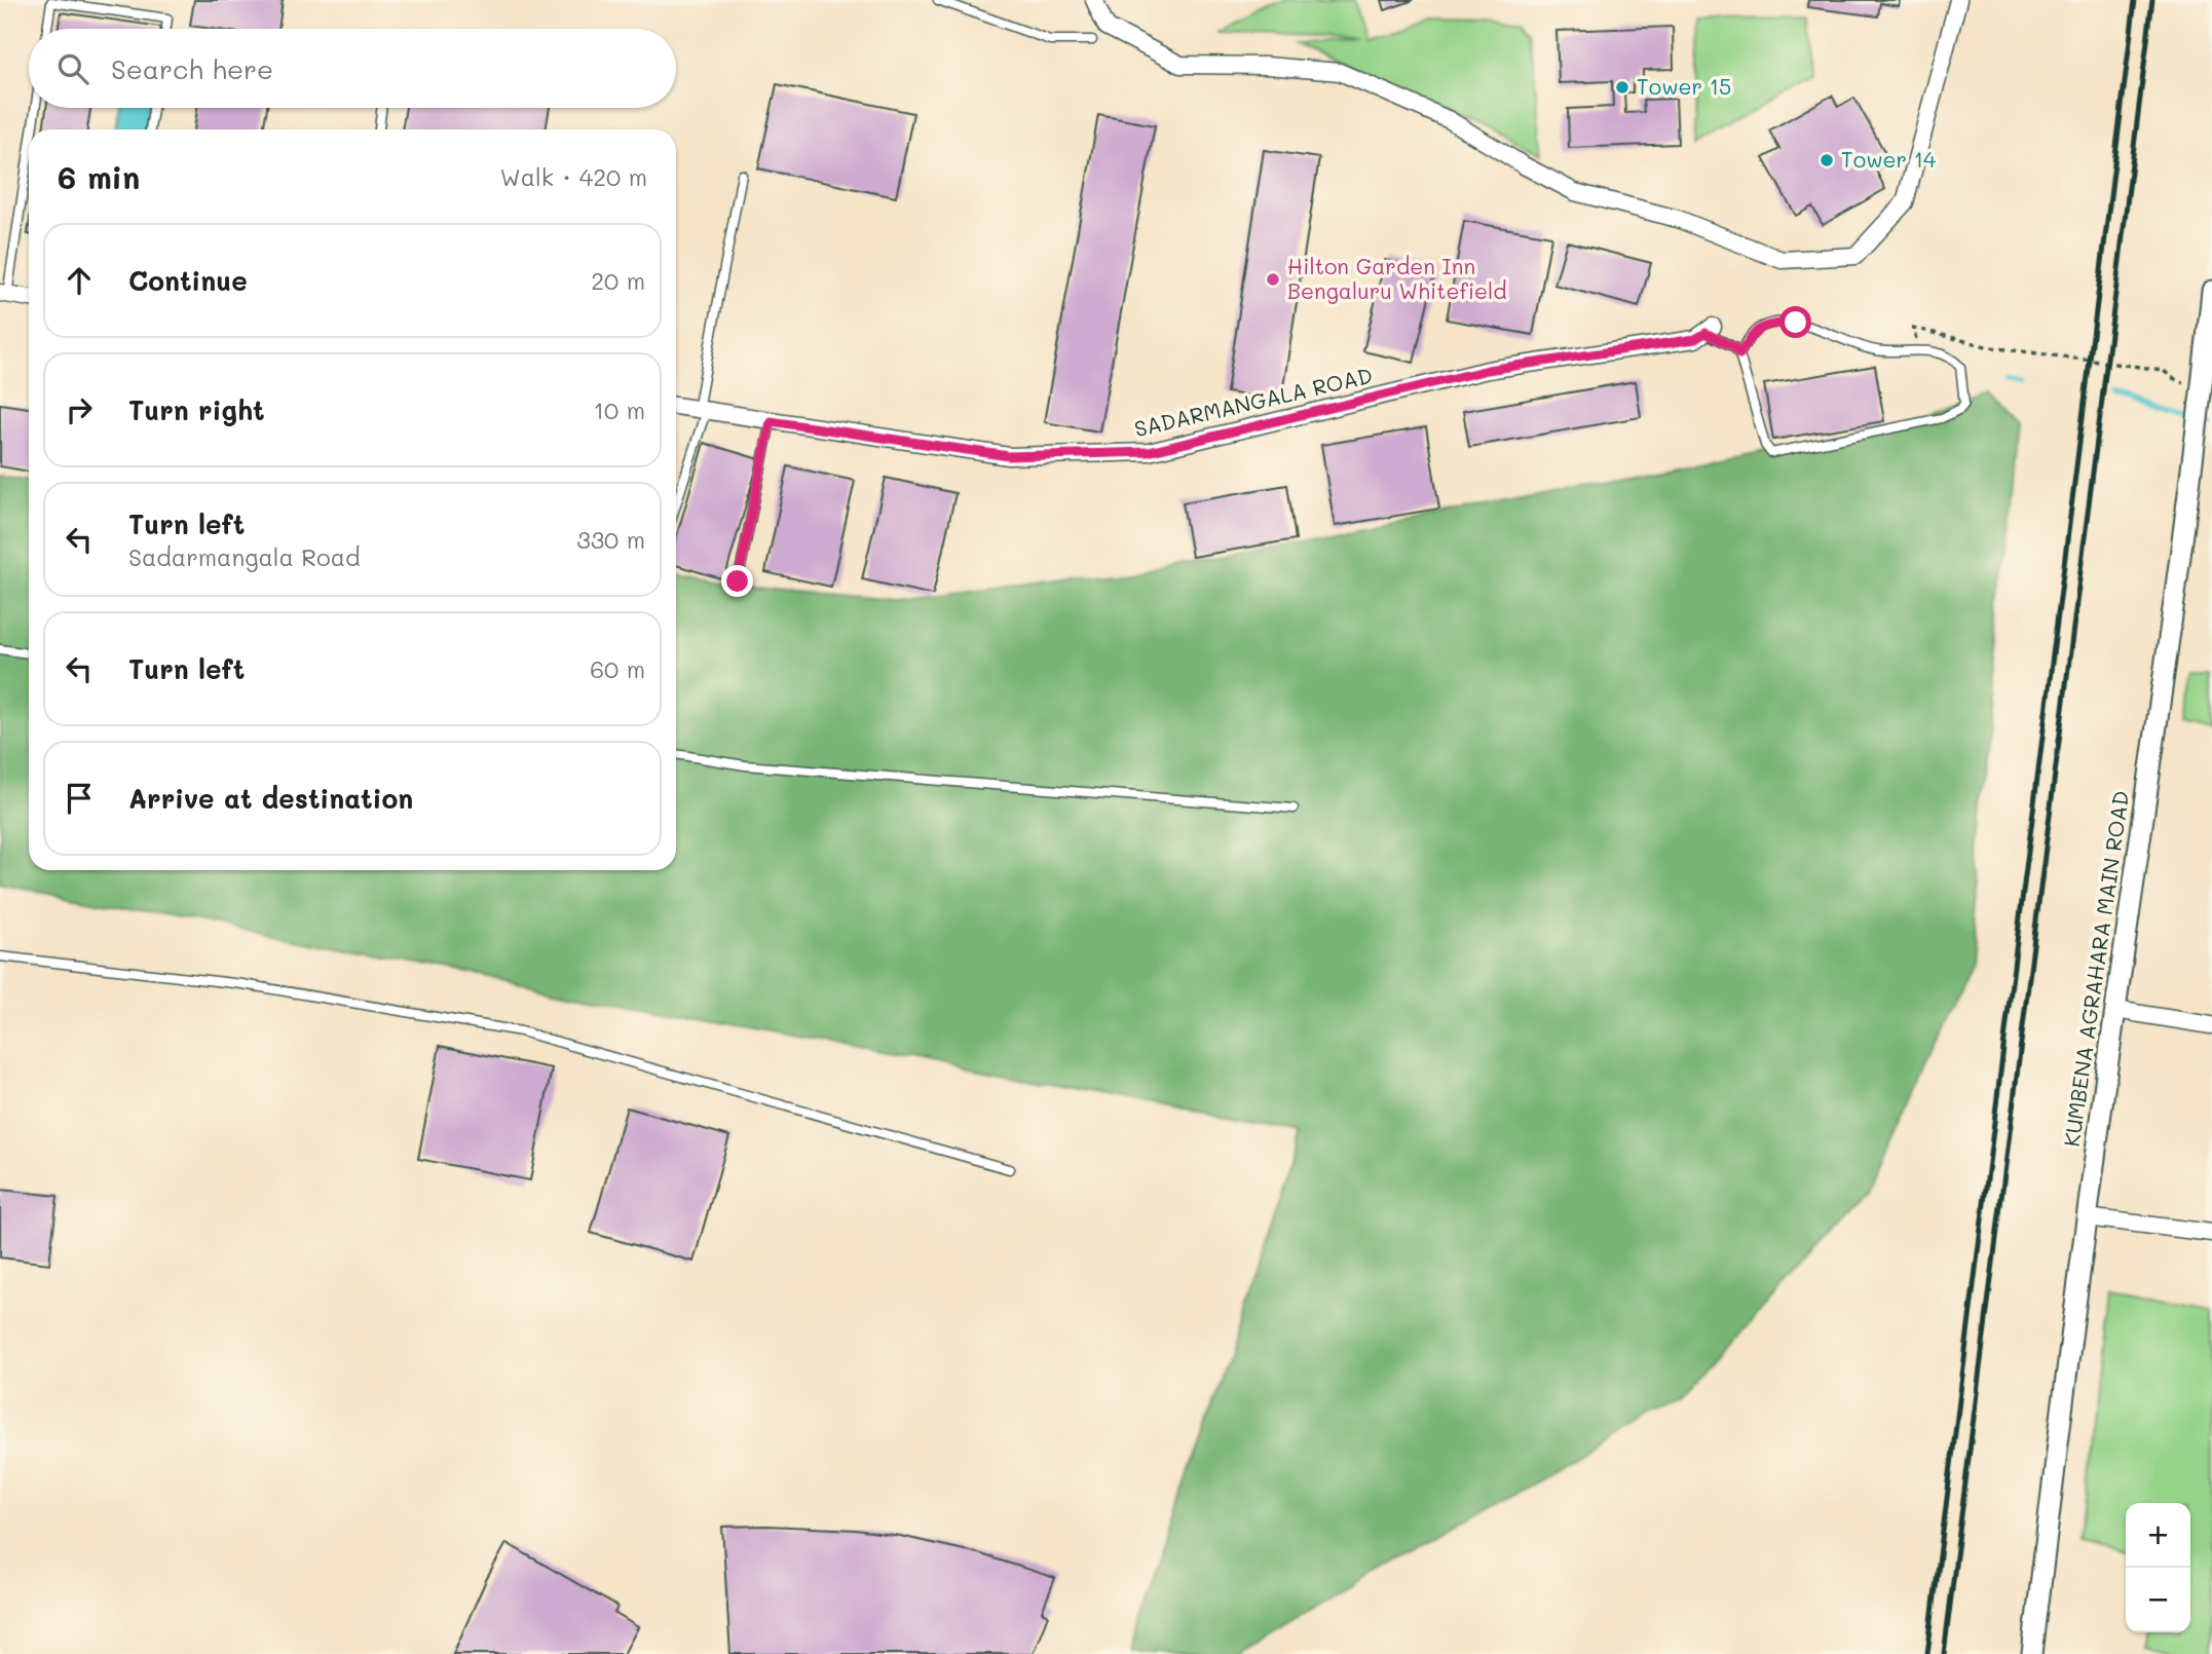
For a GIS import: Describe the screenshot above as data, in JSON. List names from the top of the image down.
{
  "streets": {
    "street": ["SADARMANGALA ROAD", "KUMBENA AGRAHARA MAIN ROAD"]
  },
  "places": ["Tower 15", "Tower 14", "Hilton Garden Inn Bengaluru Whitefield"],
  "page": {
    "search": "Search here",
    "heading": ["6 min", "Walk · 420 m"],
    "list": [
      ["Continue", "20 m"],
      ["Turn right", "10 m"],
      ["Turn left", "Sadarmangala Road", "330 m"],
      ["Turn left", "60 m"],
      "Arrive at destination"
    ],
    "map_buttons": ["+", "−"]
  }
}
